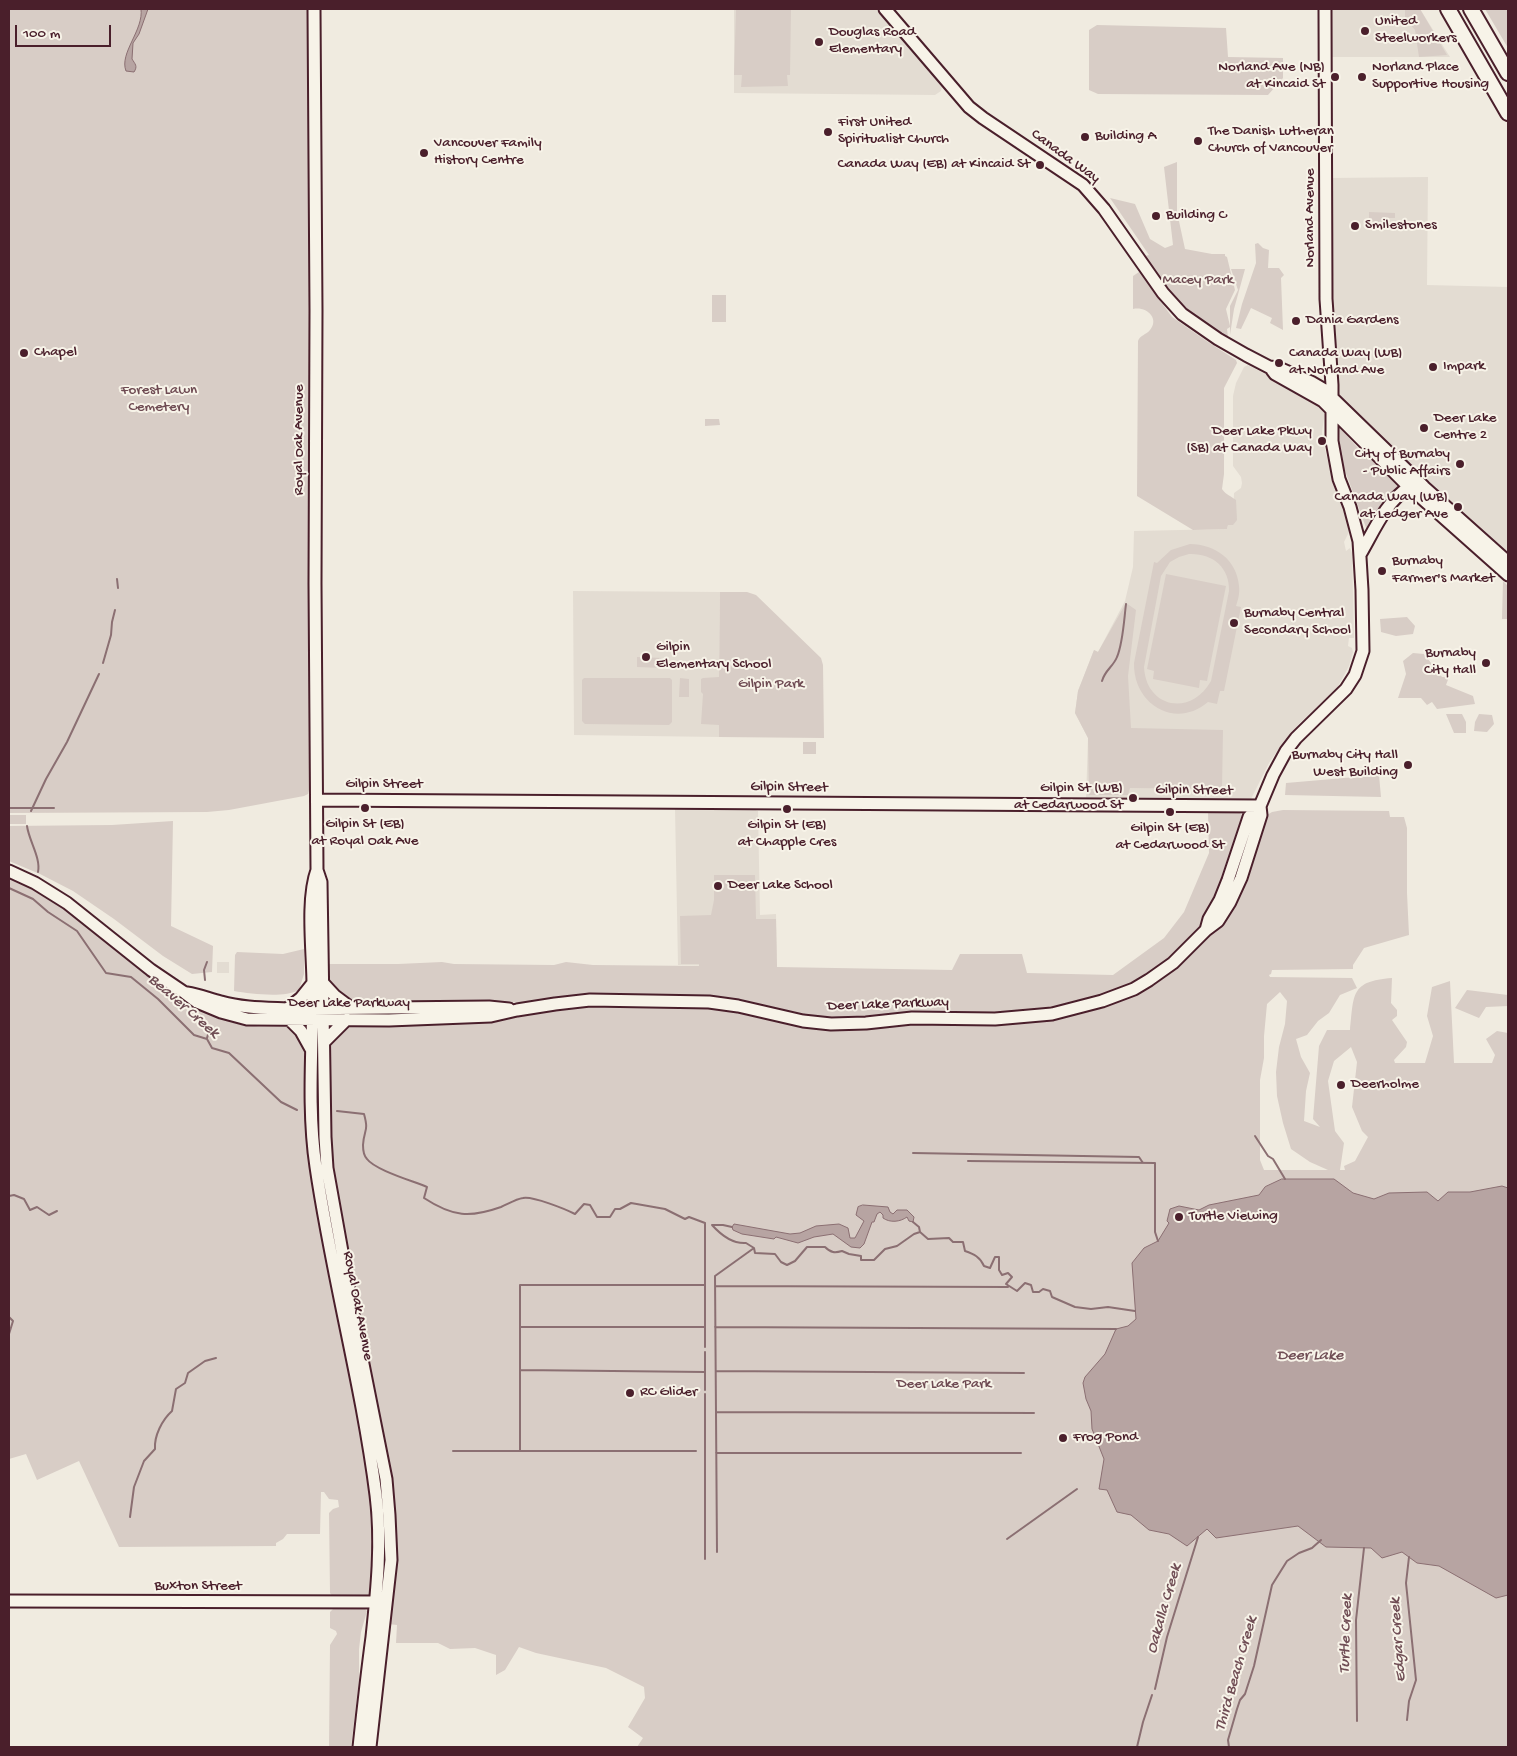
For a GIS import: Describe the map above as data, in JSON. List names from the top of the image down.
{
  "streets": {
    "main road": [
      "Canada Way",
      "Norland Avenue",
      "Royal Oak Avenue",
      "Gilpin Street",
      "Deer Lake Parkway",
      "Buxton Street"
    ]
  },
  "crossings": [
    ["Canada Way", "Norland Avenue"],
    ["Canada Way", "Deer Lake Parkway"],
    ["Norland Avenue", "Deer Lake Parkway"],
    ["Royal Oak Avenue", "Gilpin Street"],
    ["Royal Oak Avenue", "Deer Lake Parkway"],
    ["Royal Oak Avenue", "Buxton Street"],
    ["Gilpin Street", "Deer Lake Parkway"]
  ],
  "water": [
    "Beaver Creek",
    "Deer Lake",
    "Oakalla Creek",
    "Turtle Creek",
    "Edgar Creek",
    "Third Beach Creek"
  ],
  "parks": [
    "Macey Park",
    "Forest Lawn Cemetery",
    "Gilpin Park",
    "Deer Lake Park"
  ],
  "places": [
    "United Steelworkers",
    "Douglas Road Elementary",
    "Norland Ave (NB) at Kincaid St",
    "Norland Place Supportive Housing",
    "First United Spiritualist Church",
    "Building A",
    "The Danish Lutheran Church of Vancouver",
    "Vancouver Family History Centre",
    "Canada Way (EB) at Kincaid St",
    "Building C",
    "Smilestones",
    "Dania Gardens",
    "Chapel",
    "Canada Way (WB) at Norland Ave",
    "Impark",
    "Deer Lake Centre 2",
    "Deer Lake Pkwy (SB) at Canada Way",
    "City of Burnaby - Public Affairs",
    "Canada Way (WB) at Ledger Ave",
    "Burnaby Farmer's Market",
    "Burnaby Central Secondary School",
    "Gilpin Elementary School",
    "Burnaby City Hall",
    "Burnaby City Hall West Building",
    "Gilpin St (WB) at Cedarwood St",
    "Gilpin St (EB) at Royal Oak Ave",
    "Gilpin St (EB) at Chapple Cres",
    "Gilpin St (EB) at Cedarwood St",
    "Deer Lake School",
    "Deerholme",
    "Turtle Viewing",
    "RC Glider",
    "Frog Pond"
  ],
  "scale_bar": "100 m"
}
